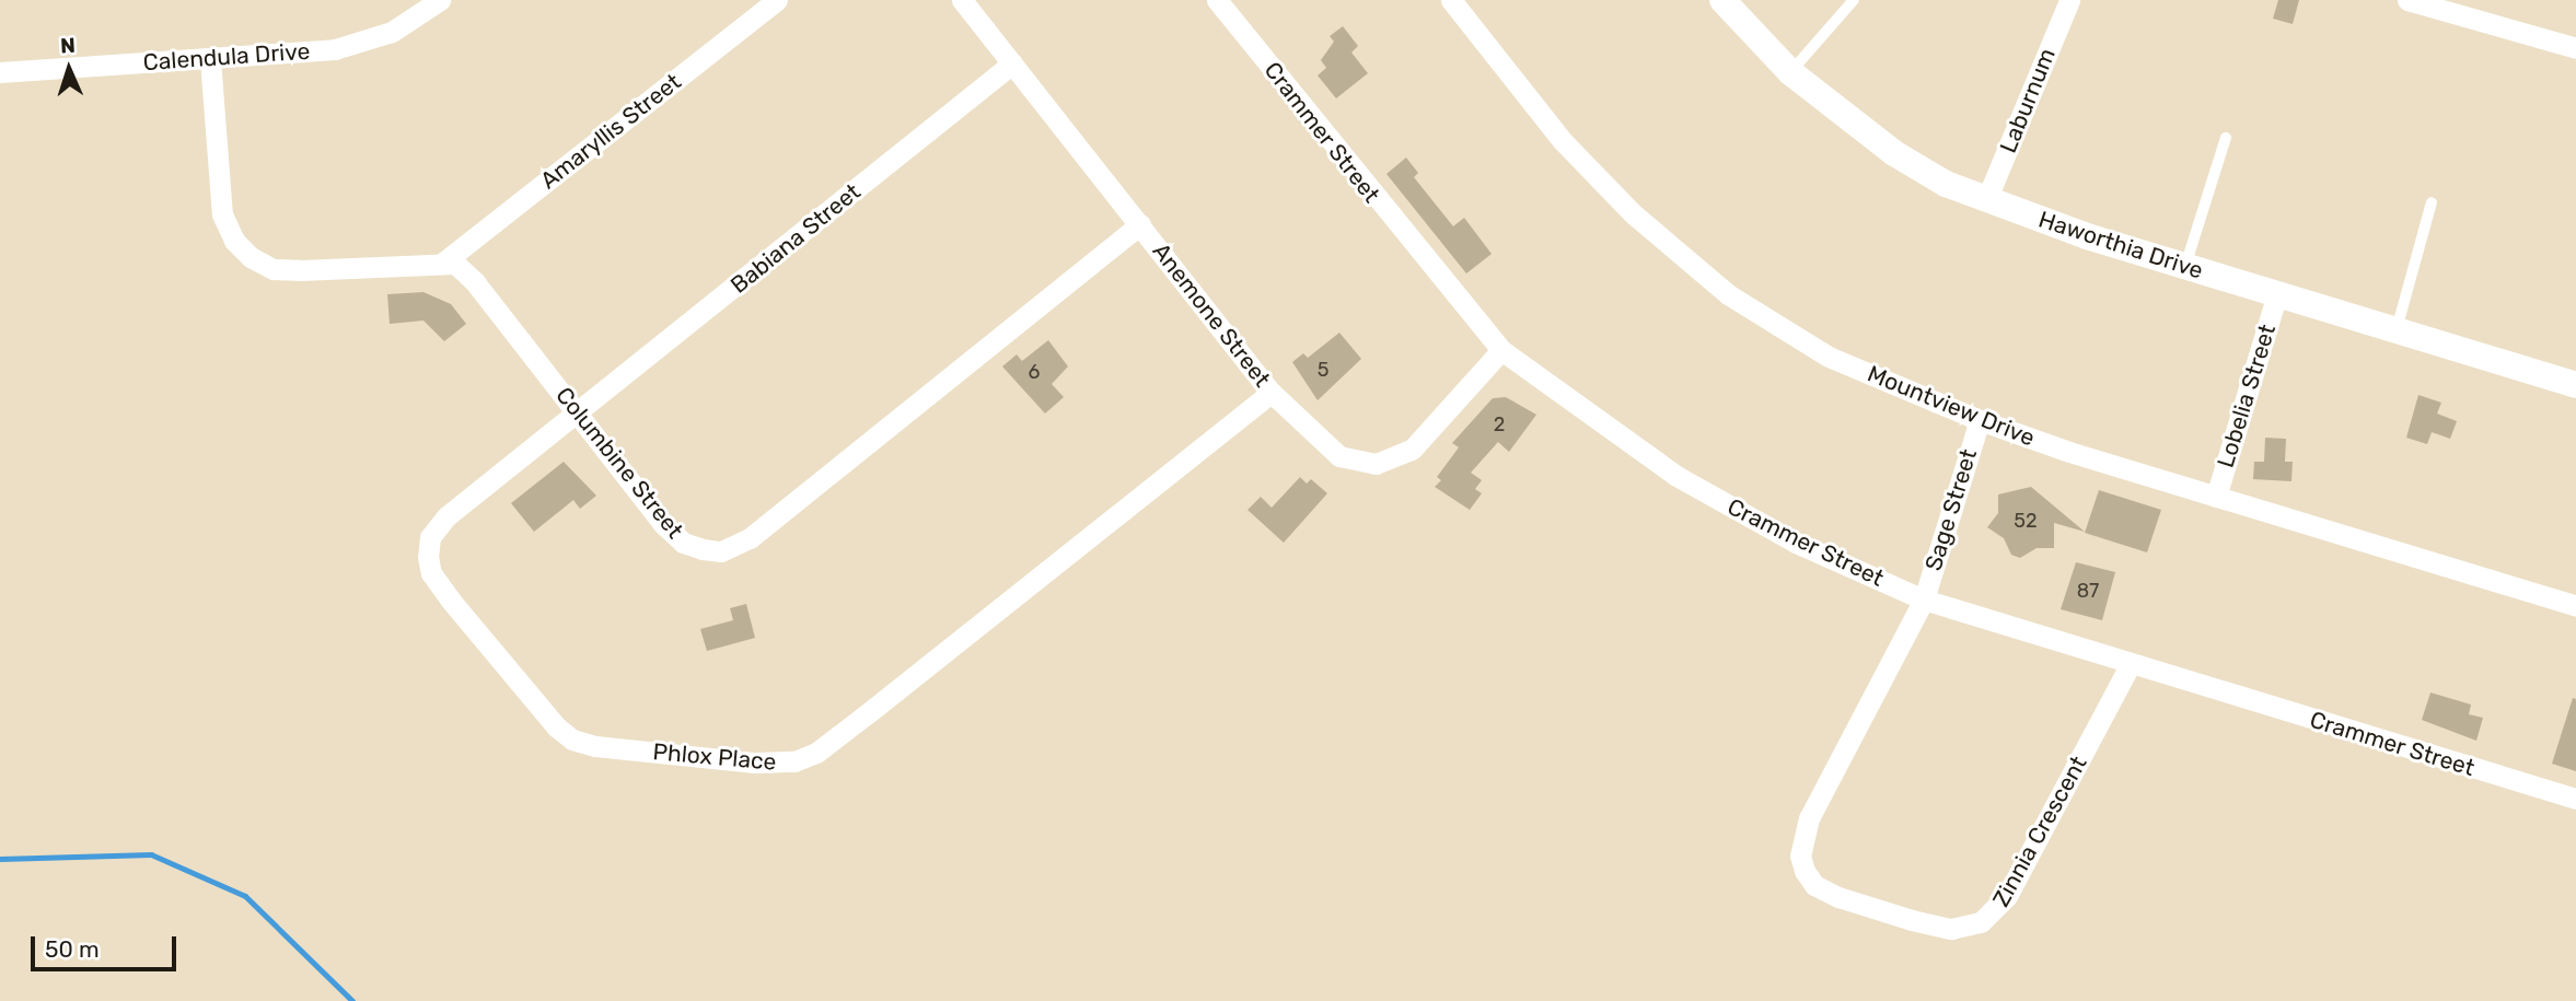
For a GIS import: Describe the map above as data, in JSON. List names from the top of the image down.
{
  "streets": {
    "street": [
      "Calendula Drive",
      "Laburnum",
      "Amaryllis Street",
      "Crammer Street",
      "Babiana Street",
      "Haworthia Drive",
      "Anemone Street",
      "Lobelia Street",
      "Mountview Drive",
      "Columbine Street",
      "Sage Street",
      "Phlox Place",
      "Zinnia Crescent"
    ]
  },
  "crossings": [
    ["Laburnum", "Haworthia Drive"],
    ["Amaryllis Street", "Columbine Street"],
    ["Crammer Street", "Anemone Street"],
    ["Crammer Street", "Sage Street"],
    ["Crammer Street", "Zinnia Crescent"],
    ["Babiana Street", "Anemone Street"],
    ["Babiana Street", "Columbine Street"],
    ["Babiana Street", "Phlox Place"],
    ["Haworthia Drive", "Lobelia Street"],
    ["Anemone Street", "Columbine Street"],
    ["Anemone Street", "Phlox Place"],
    ["Lobelia Street", "Mountview Drive"],
    ["Mountview Drive", "Sage Street"],
    ["Columbine Street", "Phlox Place"],
    ["Sage Street", "Zinnia Crescent"]
  ],
  "house_numbers": [
    "5",
    "6",
    "2",
    "52",
    "87"
  ],
  "scale_bar": "50 m",
  "north": "top"
}
